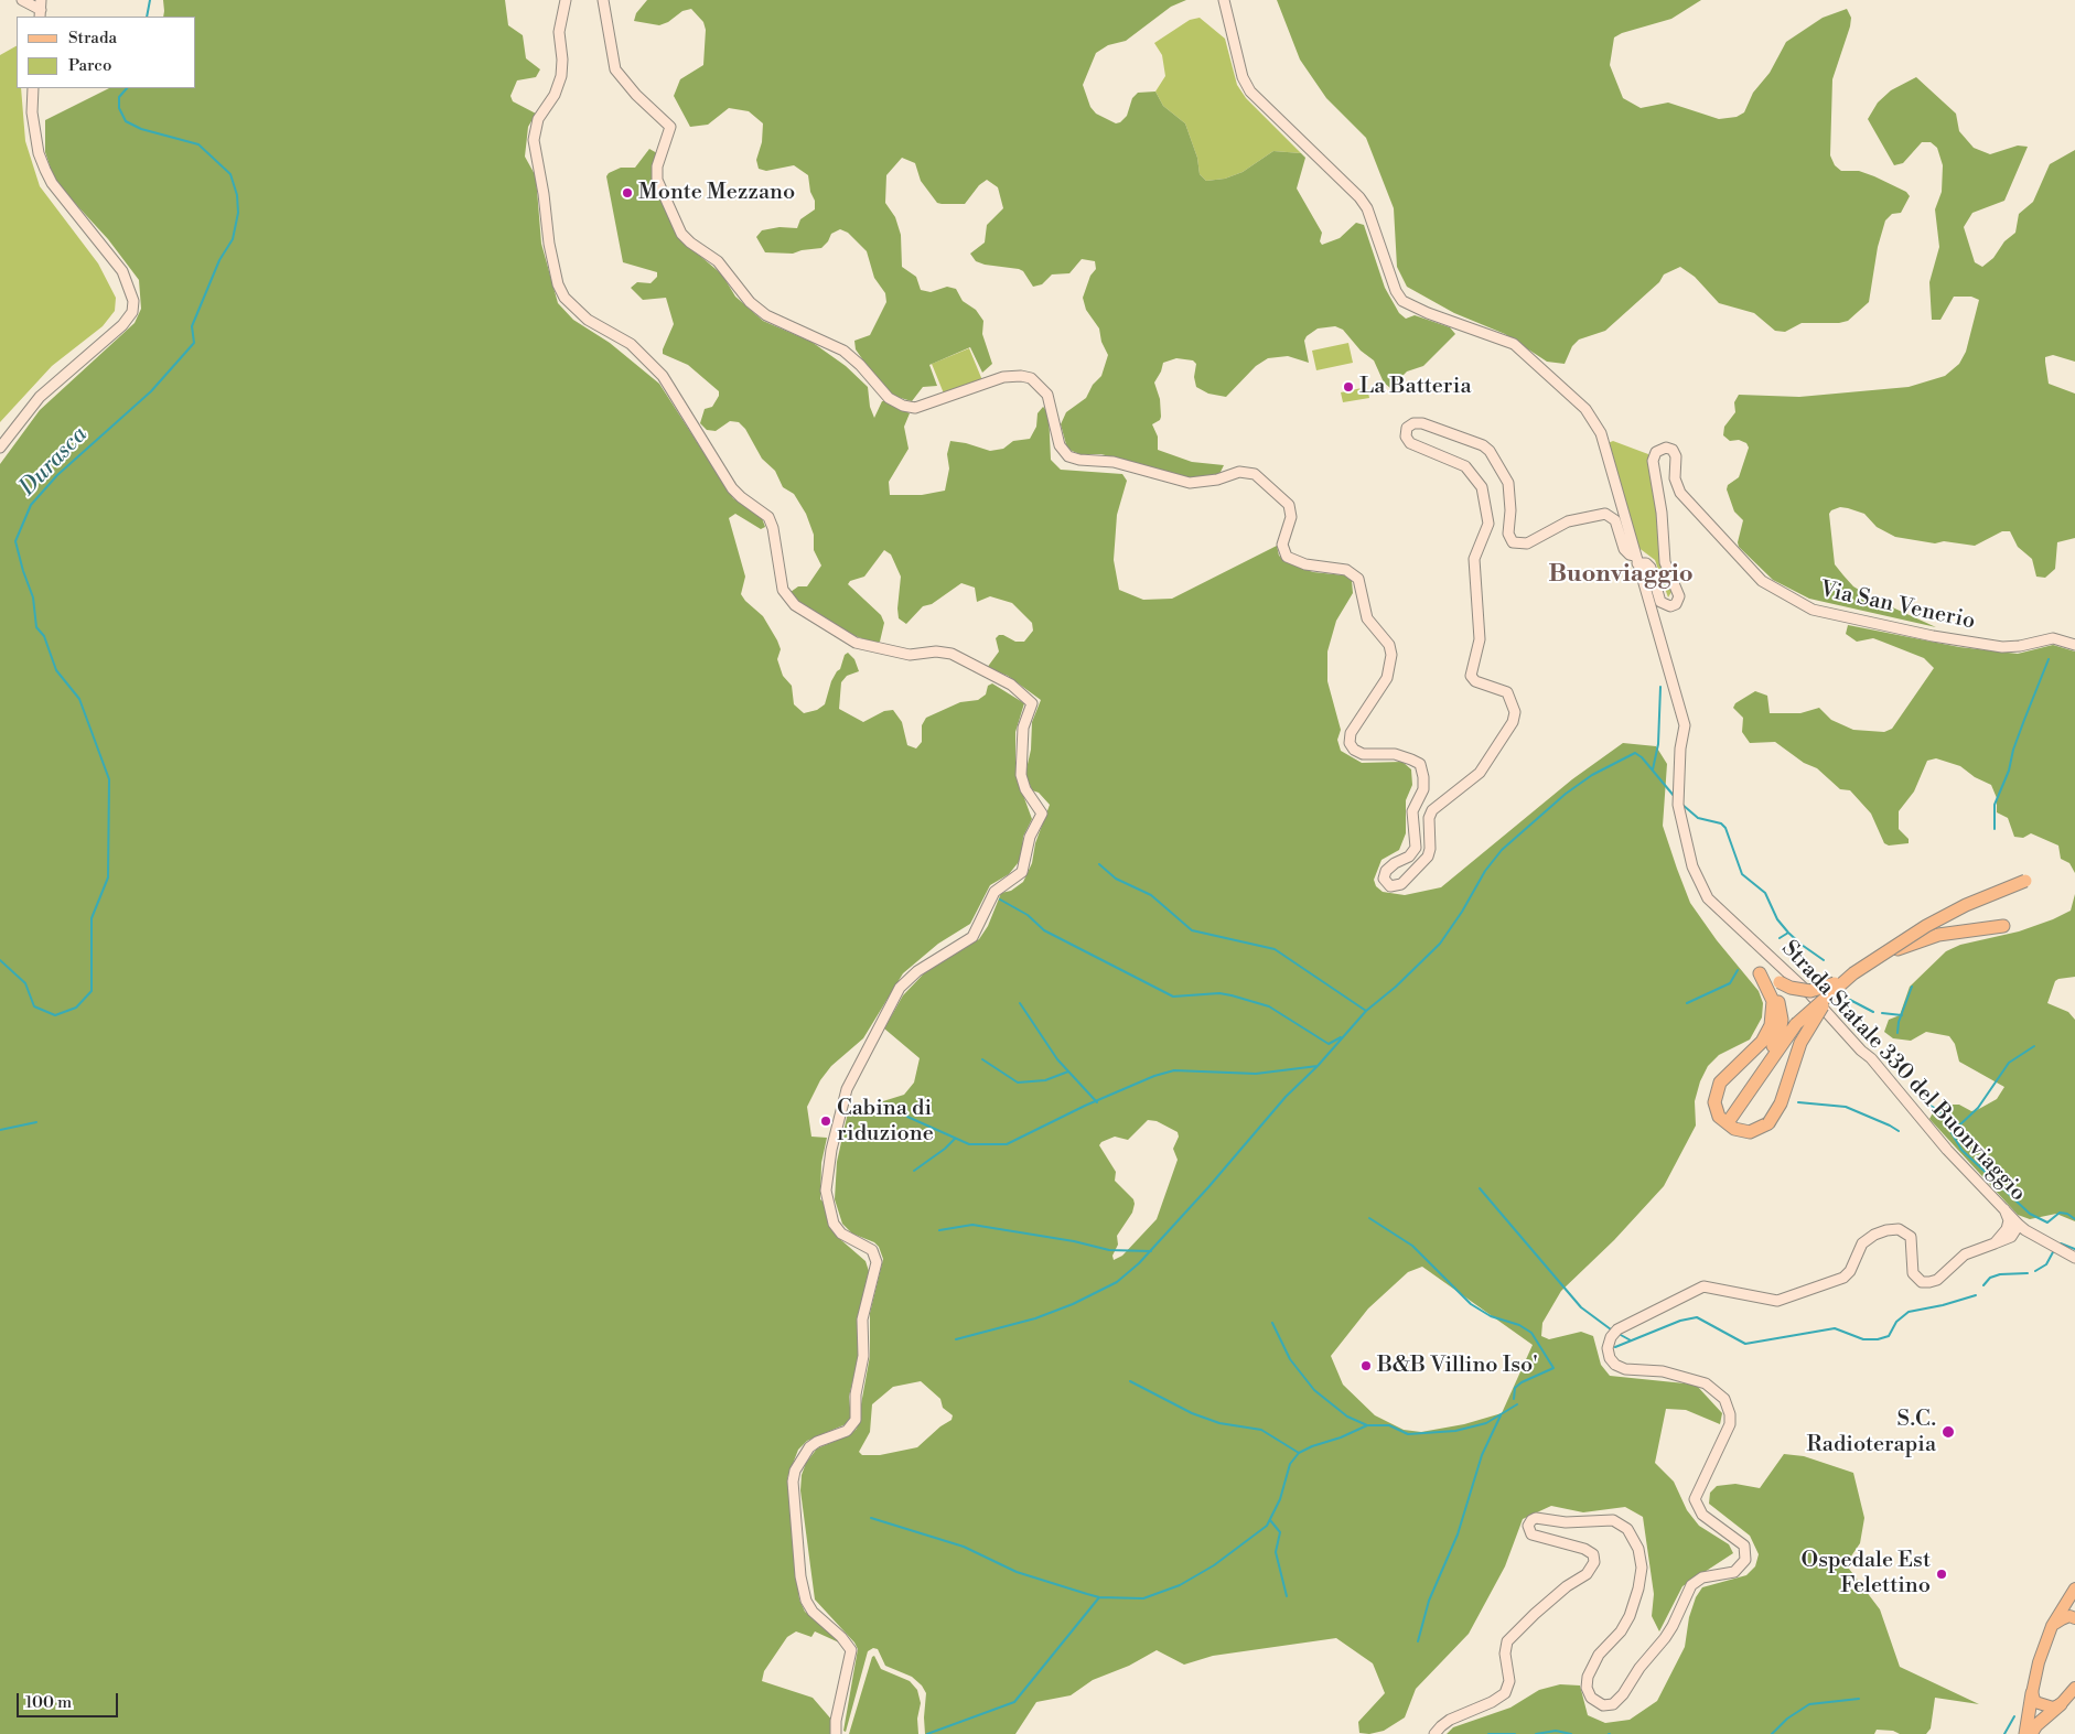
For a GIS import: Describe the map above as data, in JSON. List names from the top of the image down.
{
  "streets": {
    "street": ["Via San Venerio", "Strada Statale 330 del Buonviaggio"]
  },
  "crossings": [
    ["Via San Venerio", "Strada Statale 330 del Buonviaggio"]
  ],
  "districts": ["Buonviaggio"],
  "water": ["Durasca"],
  "places": [
    "Monte Mezzano",
    "La Batteria",
    "Cabina di riduzione",
    "B&B Villino Iso'",
    "S.C. Radioterapia",
    "Ospedale Est Felettino"
  ],
  "legend": ["Strada", "Parco"],
  "scale_bar": "100 m"
}
